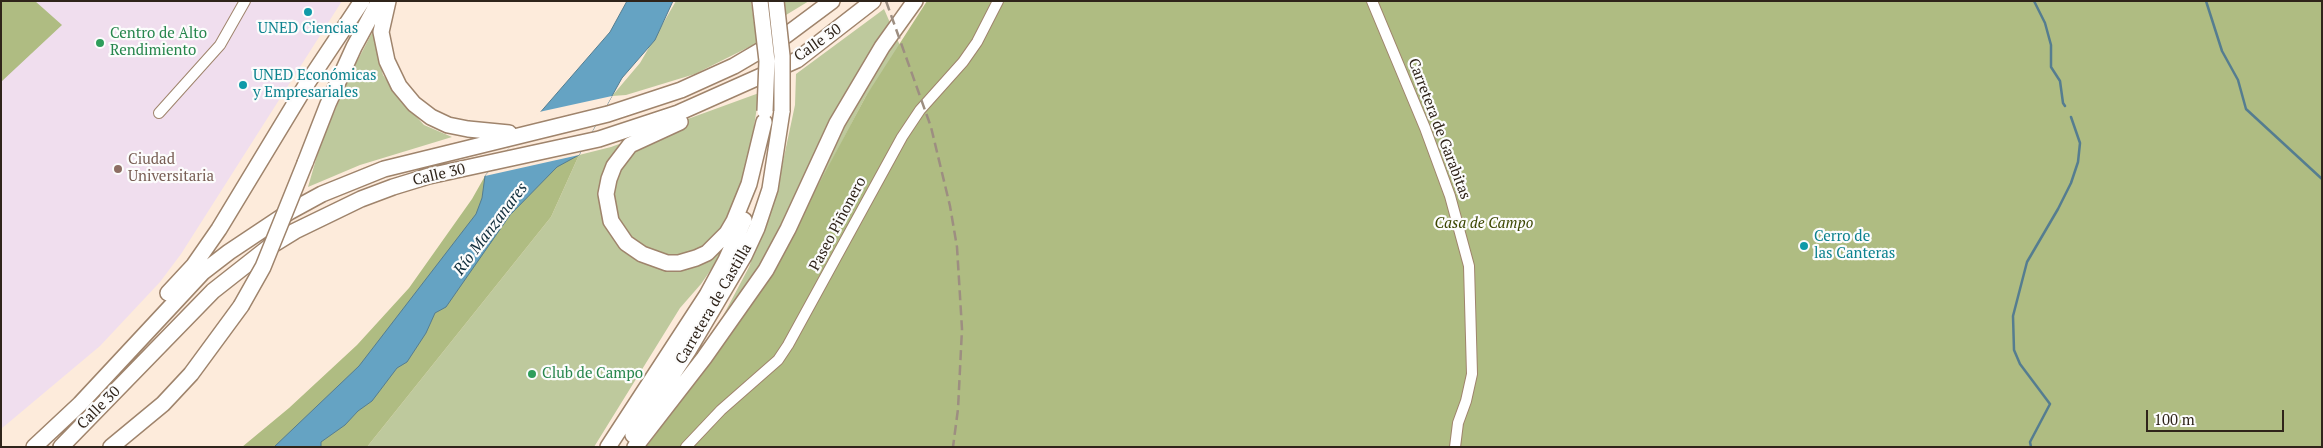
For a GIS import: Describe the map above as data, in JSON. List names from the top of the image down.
{
  "streets": {
    "highway": ["Calle 30", "Carretera de Castilla"],
    "street": ["Carretera de Garabitas", "Paseo Piñonero"]
  },
  "water": ["Río Manzanares"],
  "parks": ["Casa de Campo"],
  "places": [
    "UNED Ciencias",
    "Centro de Alto Rendimiento",
    "UNED Económicas y Empresariales",
    "Ciudad Universitaria",
    "Cerro de las Canteras",
    "Club de Campo"
  ],
  "scale_bar": "100 m"
}
